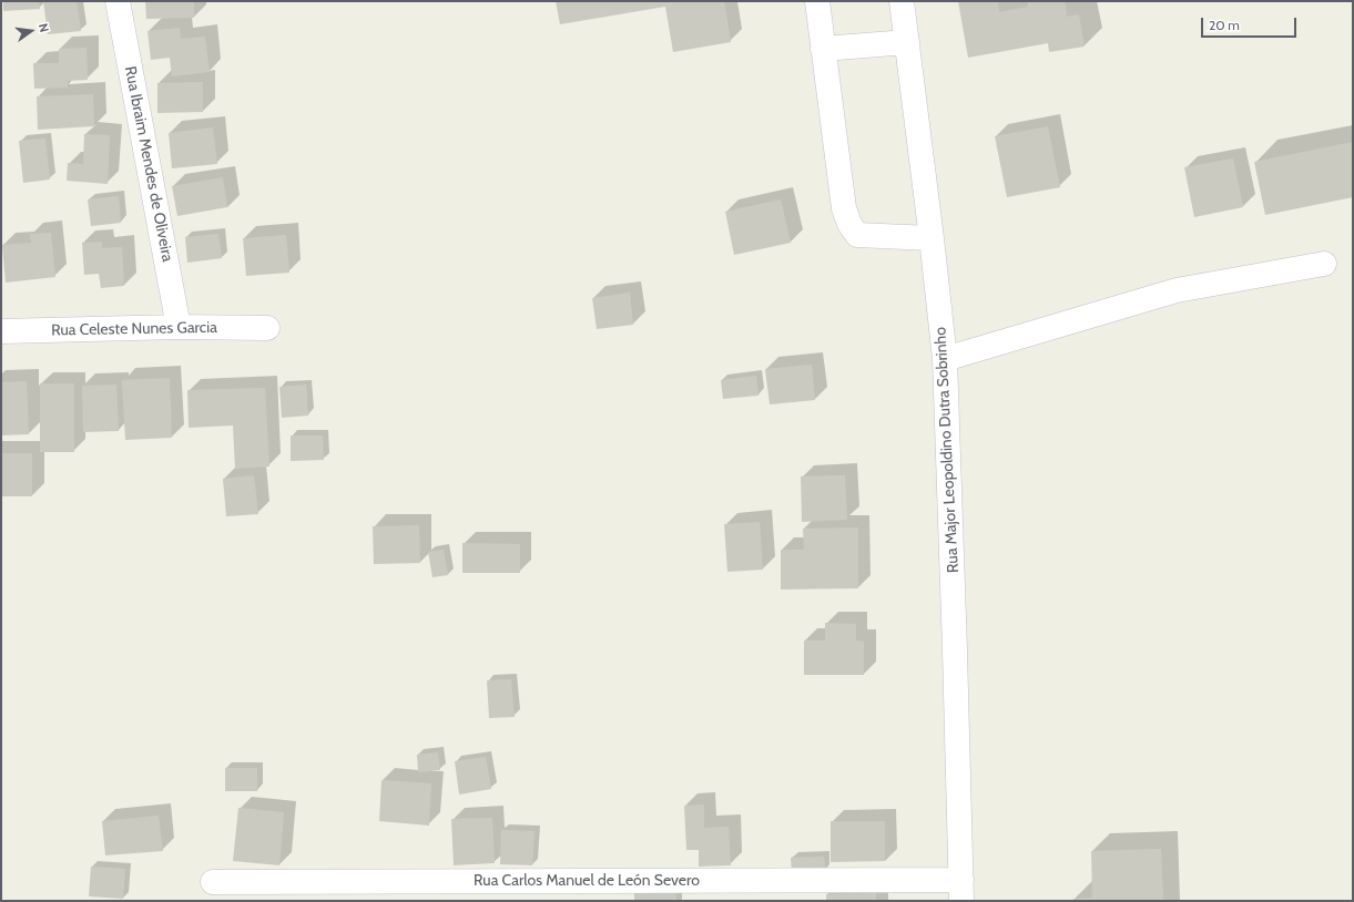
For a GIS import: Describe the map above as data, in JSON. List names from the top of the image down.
{
  "streets": {
    "street": [
      "Rua Ibraim Mendes de Oliveira",
      "Rua Celeste Nunes Garcia",
      "Rua Major Leopoldino Dutra Sobrinho",
      "Rua Carlos Manuel de León Severo"
    ]
  },
  "crossings": [
    ["Rua Ibraim Mendes de Oliveira", "Rua Celeste Nunes Garcia"],
    ["Rua Major Leopoldino Dutra Sobrinho", "Rua Carlos Manuel de León Severo"]
  ],
  "scale_bar": "20 m",
  "north": "right"
}
